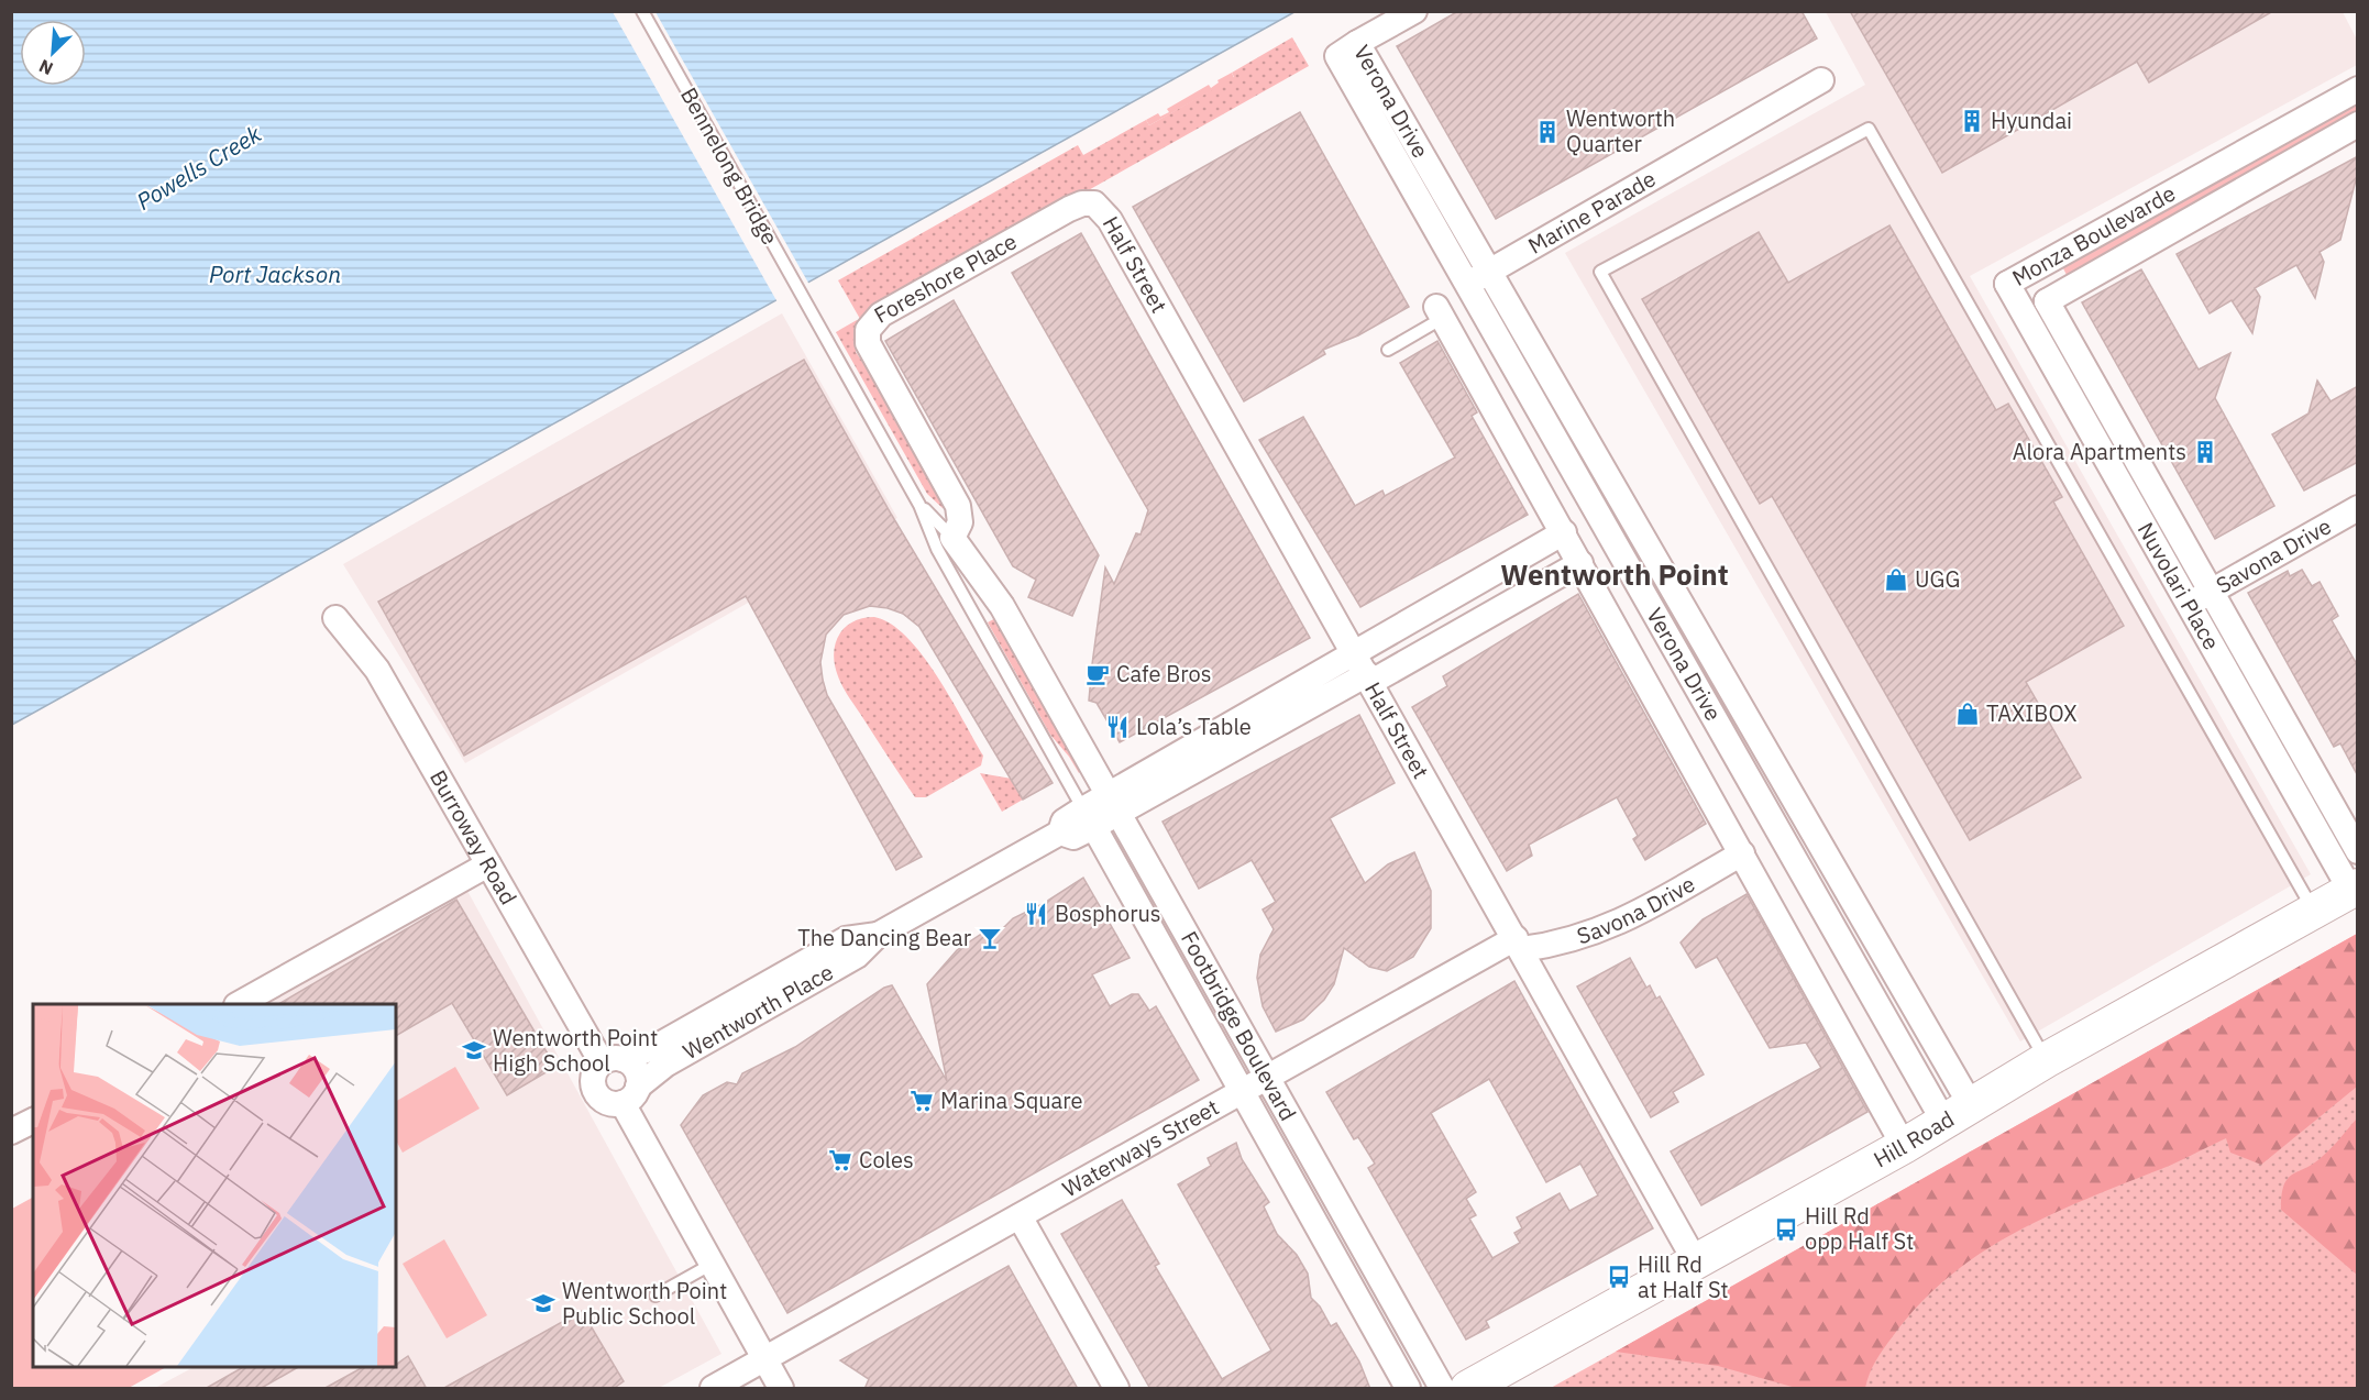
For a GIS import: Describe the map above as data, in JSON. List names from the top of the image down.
{
  "streets": {
    "street": [
      "Verona Drive",
      "Marine Parade",
      "Monza Boulevarde",
      "Half Street",
      "Foreshore Place",
      "Savona Drive",
      "Nuvolari Place",
      "Burroway Road",
      "Wentworth Place",
      "Footbridge Boulevard",
      "Hill Road",
      "Waterways Street"
    ],
    "lane": ["Bennelong Bridge"]
  },
  "crossings": [
    ["Verona Drive", "Marine Parade"],
    ["Verona Drive", "Savona Drive"],
    ["Verona Drive", "Hill Road"],
    ["Bennelong Bridge", "Footbridge Boulevard"],
    ["Monza Boulevarde", "Nuvolari Place"],
    ["Half Street", "Foreshore Place"],
    ["Half Street", "Savona Drive"],
    ["Half Street", "Wentworth Place"],
    ["Half Street", "Hill Road"],
    ["Half Street", "Waterways Street"],
    ["Foreshore Place", "Footbridge Boulevard"],
    ["Savona Drive", "Nuvolari Place"],
    ["Savona Drive", "Waterways Street"],
    ["Nuvolari Place", "Hill Road"],
    ["Burroway Road", "Wentworth Place"],
    ["Wentworth Place", "Footbridge Boulevard"],
    ["Footbridge Boulevard", "Waterways Street"]
  ],
  "districts": ["Wentworth Point"],
  "water": ["Powells Creek", "Port Jackson"],
  "places": {
    "building": ["Hyundai", "Wentworth Quarter", "Alora Apartments"],
    "shop": ["UGG", "TAXIBOX"],
    "cafe": ["Cafe Bros"],
    "restaurant": ["Lola’s Table", "Bosphorus"],
    "bar": ["The Dancing Bear"],
    "school or university": ["Wentworth Point High School", "Wentworth Point Public School"],
    "supermarket": ["Marina Square", "Coles"],
    "bus stop": ["Hill Rd opp Half St", "Hill Rd at Half St"]
  },
  "north": "bottom left"
}
